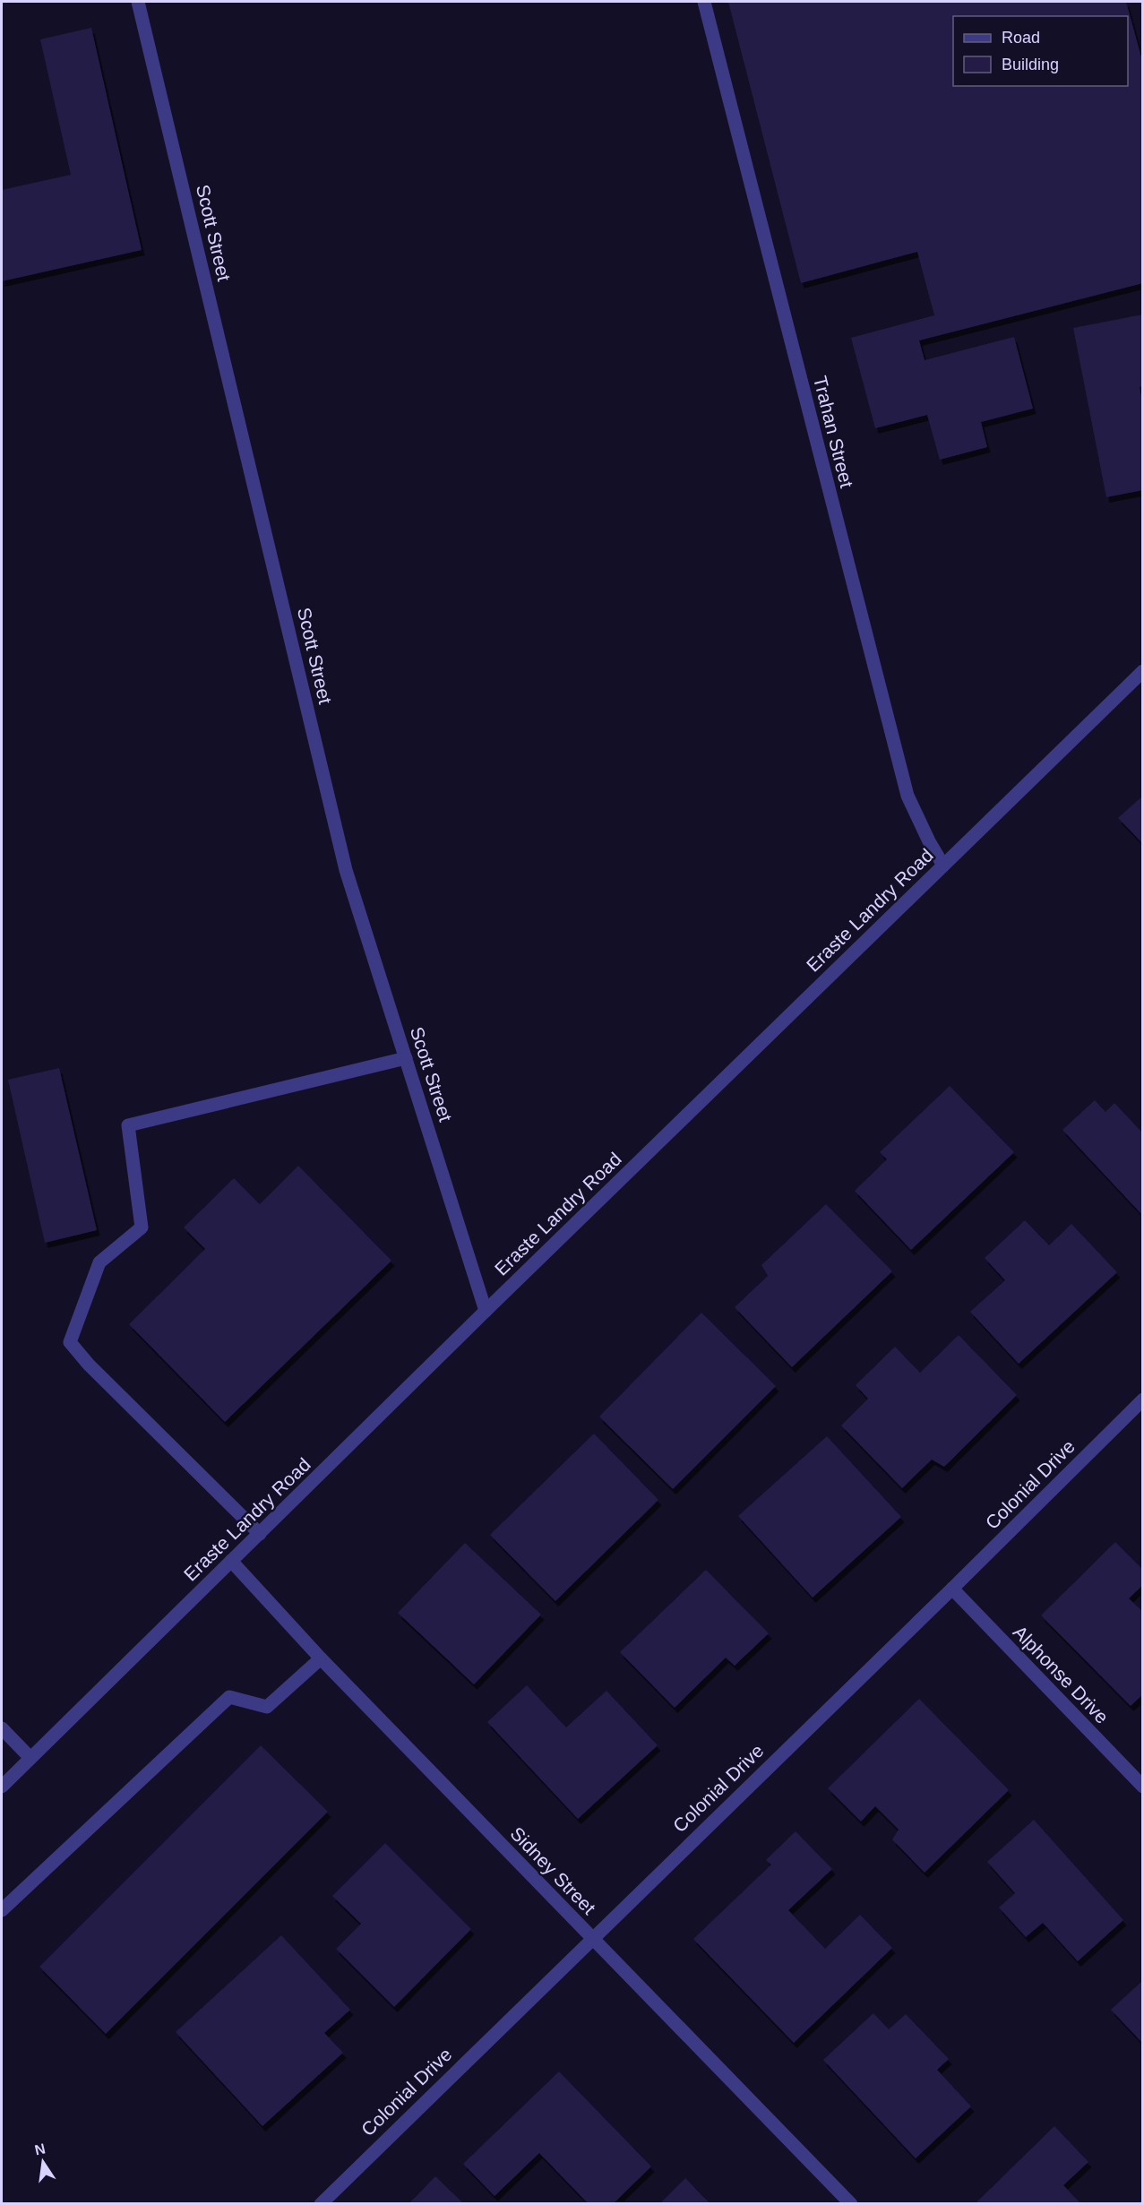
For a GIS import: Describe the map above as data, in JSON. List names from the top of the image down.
{
  "streets": {
    "street": [
      "Scott Street",
      "Trahan Street",
      "Eraste Landry Road",
      "Colonial Drive",
      "Alphonse Drive",
      "Sidney Street"
    ]
  },
  "crossings": [
    ["Scott Street", "Eraste Landry Road"],
    ["Trahan Street", "Eraste Landry Road"],
    ["Eraste Landry Road", "Sidney Street"],
    ["Colonial Drive", "Alphonse Drive"],
    ["Colonial Drive", "Sidney Street"]
  ],
  "legend": ["Road", "Building"],
  "north": "top"
}
